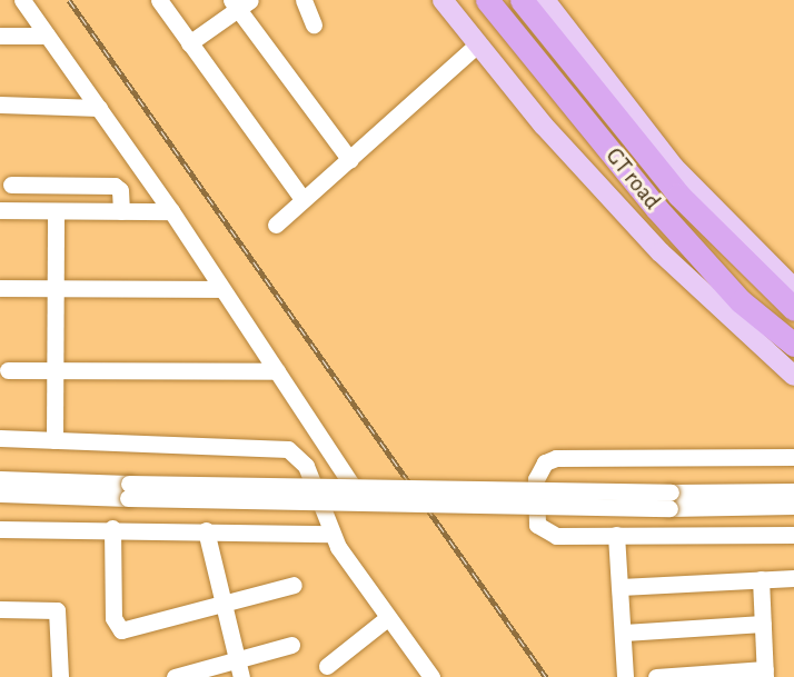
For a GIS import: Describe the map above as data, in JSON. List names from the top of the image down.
{
  "streets": {
    "highway": ["GT road"]
  }
}
